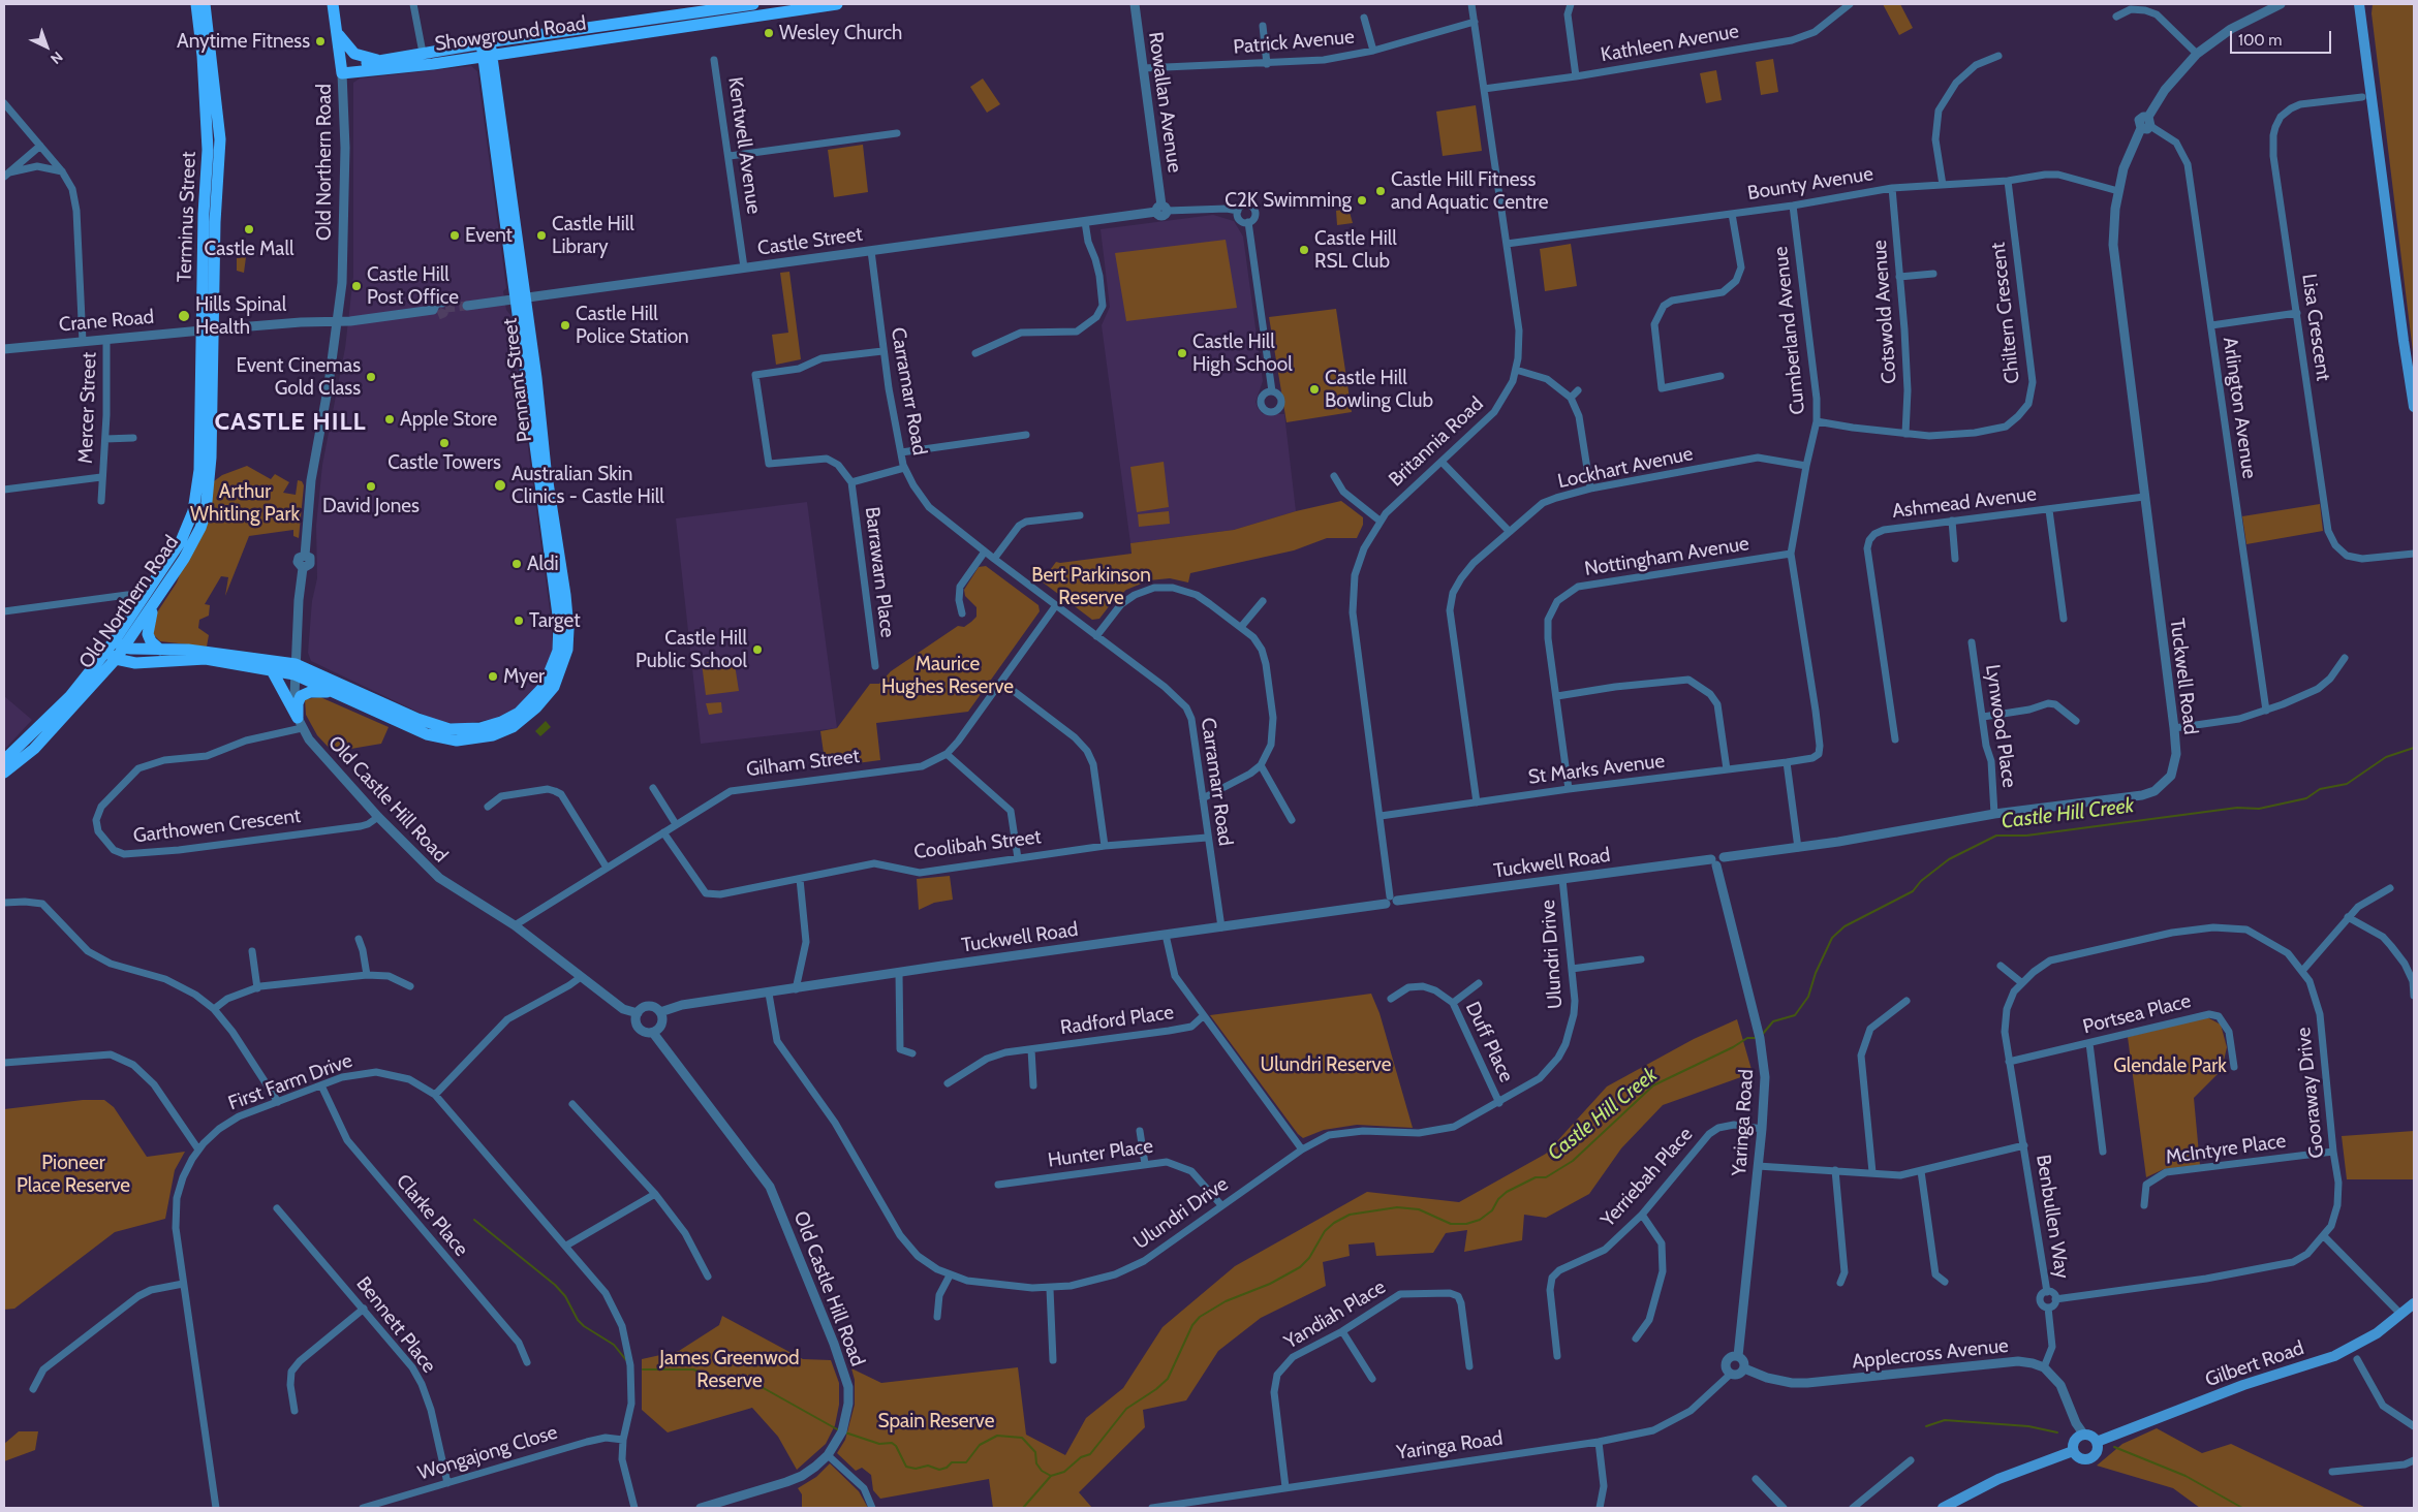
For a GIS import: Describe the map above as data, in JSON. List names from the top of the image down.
{
  "streets": {
    "main road": [
      "Showground Road",
      "Old Northern Road",
      "Terminus Street",
      "Pennant Street",
      "Gilbert Road"
    ],
    "street": [
      "Patrick Avenue",
      "Kathleen Avenue",
      "Rowallan Avenue",
      "Kentwell Avenue",
      "Bounty Avenue",
      "Castle Street",
      "Cotswold Avenue",
      "Chiltern Crescent",
      "Crane Road",
      "Lisa Crescent",
      "Cumberland Avenue",
      "Carramarr Road",
      "Mercer Street",
      "Arlington Avenue",
      "Britannia Road",
      "Lockhart Avenue",
      "Ashmead Avenue",
      "Nottingham Avenue",
      "Barrawarn Place",
      "Tuckwell Road",
      "Lynwood Place",
      "Gilham Street",
      "St Marks Avenue",
      "Old Castle Hill Road",
      "Garthowen Crescent",
      "Coolibah Street",
      "Ulundri Drive",
      "Portsea Place",
      "Radford Place",
      "Duff Place",
      "First Farm Drive",
      "Gooraway Drive",
      "Yaringa Road",
      "McIntyre Place",
      "Hunter Place",
      "Yerriebah Place",
      "Clarke Place",
      "Benbullen Way",
      "Yandiah Place",
      "Bennett Place",
      "Applecross Avenue",
      "Wongajong Close"
    ]
  },
  "crossings": [
    ["Showground Road", "Old Northern Road"],
    ["Showground Road", "Pennant Street"],
    ["Patrick Avenue", "Rowallan Avenue"],
    ["Patrick Avenue", "Britannia Road"],
    ["Kathleen Avenue", "Britannia Road"],
    ["Rowallan Avenue", "Castle Street"],
    ["Kentwell Avenue", "Castle Street"],
    ["Old Northern Road", "Terminus Street"],
    ["Old Northern Road", "Crane Road"],
    ["Bounty Avenue", "Cotswold Avenue"],
    ["Bounty Avenue", "Chiltern Crescent"],
    ["Bounty Avenue", "Cumberland Avenue"],
    ["Bounty Avenue", "Britannia Road"],
    ["Bounty Avenue", "Tuckwell Road"],
    ["Terminus Street", "Crane Road"],
    ["Castle Street", "Pennant Street"],
    ["Castle Street", "Carramarr Road"],
    ["Cotswold Avenue", "Chiltern Crescent"],
    ["Chiltern Crescent", "Cumberland Avenue"],
    ["Crane Road", "Mercer Street"],
    ["Cumberland Avenue", "Lockhart Avenue"],
    ["Cumberland Avenue", "Nottingham Avenue"],
    ["Cumberland Avenue", "St Marks Avenue"],
    ["Carramarr Road", "Tuckwell Road"],
    ["Carramarr Road", "Gilham Street"],
    ["Carramarr Road", "Coolibah Street"],
    ["Arlington Avenue", "Tuckwell Road"],
    ["Britannia Road", "Tuckwell Road"],
    ["Britannia Road", "St Marks Avenue"],
    ["Lockhart Avenue", "St Marks Avenue"],
    ["Ashmead Avenue", "Tuckwell Road"],
    ["Nottingham Avenue", "St Marks Avenue"],
    ["Tuckwell Road", "Lynwood Place"],
    ["Tuckwell Road", "Old Castle Hill Road"],
    ["Tuckwell Road", "Ulundri Drive"],
    ["Tuckwell Road", "Yaringa Road"],
    ["Gilham Street", "Old Castle Hill Road"],
    ["Gilham Street", "Coolibah Street"],
    ["Old Castle Hill Road", "Garthowen Crescent"],
    ["Ulundri Drive", "Duff Place"],
    ["Ulundri Drive", "Hunter Place"],
    ["Portsea Place", "Gooraway Drive"],
    ["First Farm Drive", "Clarke Place"],
    ["First Farm Drive", "Wongajong Close"],
    ["Gooraway Drive", "McIntyre Place"],
    ["Gooraway Drive", "Benbullen Way"],
    ["Yaringa Road", "Yerriebah Place"],
    ["Yaringa Road", "Yandiah Place"],
    ["Yaringa Road", "Applecross Avenue"],
    ["Benbullen Way", "Applecross Avenue"],
    ["Bennett Place", "Wongajong Close"]
  ],
  "districts": ["CASTLE HILL"],
  "water": ["Castle Hill Creek"],
  "parks": [
    "Arthur Whitling Park",
    "Bert Parkinson Reserve",
    "Maurice Hughes Reserve",
    "Ulundri Reserve",
    "Glendale Park",
    "Pioneer Place Reserve",
    "James Greenwod Reserve",
    "Spain Reserve"
  ],
  "places": [
    "Wesley Church",
    "Anytime Fitness",
    "Castle Hill Fitness and Aquatic Centre",
    "C2K Swimming",
    "Castle Mall",
    "Event",
    "Castle Hill Library",
    "Castle Hill RSL Club",
    "Castle Hill Post Office",
    "Hills Spinal Health",
    "Castle Hill Police Station",
    "Castle Hill High School",
    "Event Cinemas Gold Class",
    "Castle Hill Bowling Club",
    "Apple Store",
    "Castle Towers",
    "Australian Skin Clinics - Castle Hill",
    "David Jones",
    "Aldi",
    "Target",
    "Castle Hill Public School",
    "Myer"
  ],
  "scale_bar": "100 m",
  "north": "bottom right"
}
